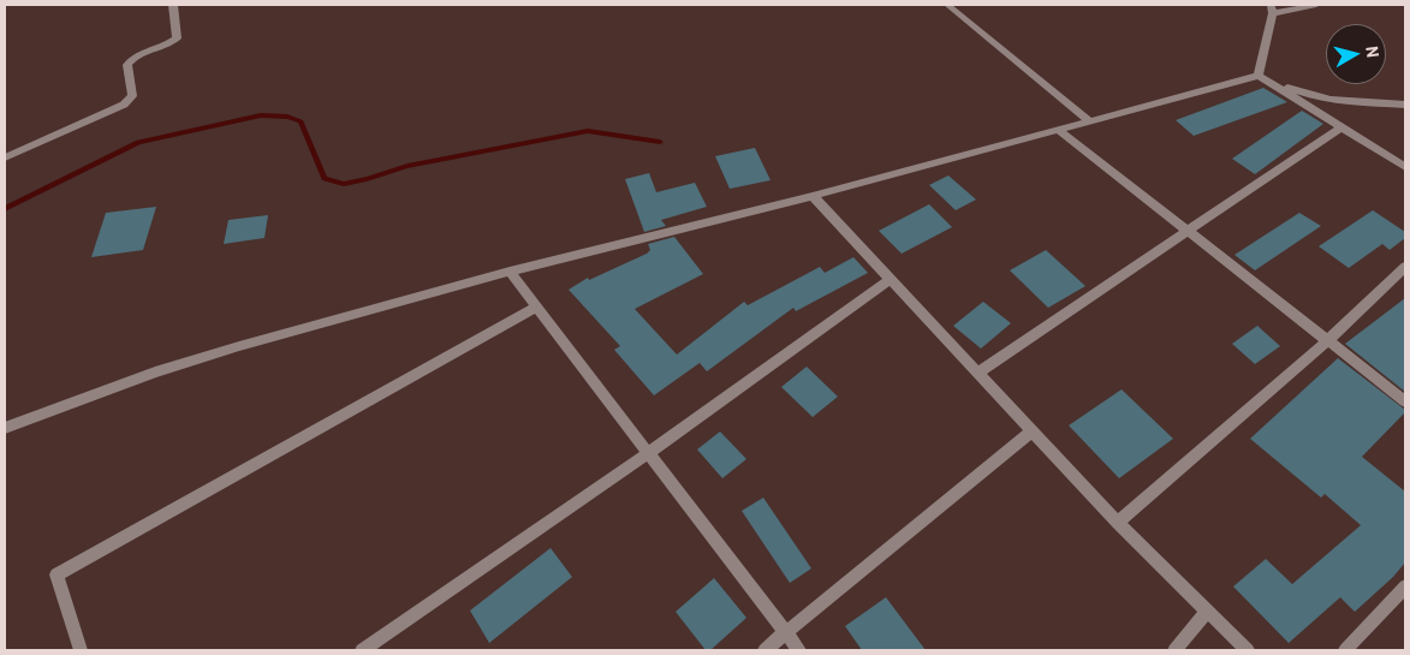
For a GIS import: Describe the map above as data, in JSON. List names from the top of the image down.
{
  "north": "right"
}
